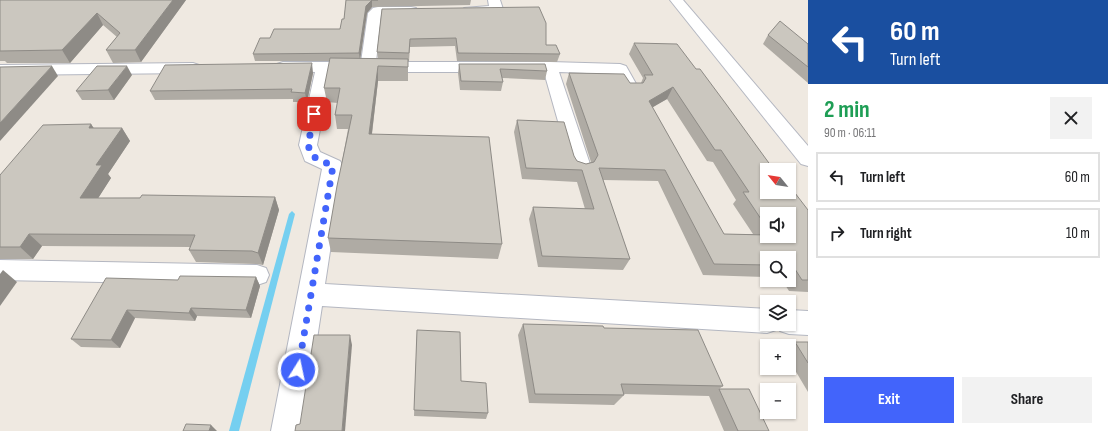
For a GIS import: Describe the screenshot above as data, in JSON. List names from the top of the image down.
{
  "north": "top left",
  "page": {
    "turn": ["60 m", "Turn left"],
    "heading": ["2 min", "90 m · 06:11"],
    "list": [
      {
        "name": "Turn left",
        "value": "60 m"
      },
      {
        "name": "Turn right",
        "value": "10 m"
      }
    ],
    "map_buttons": ["+", "−"],
    "buttons": ["Exit", "Share"]
  }
}
